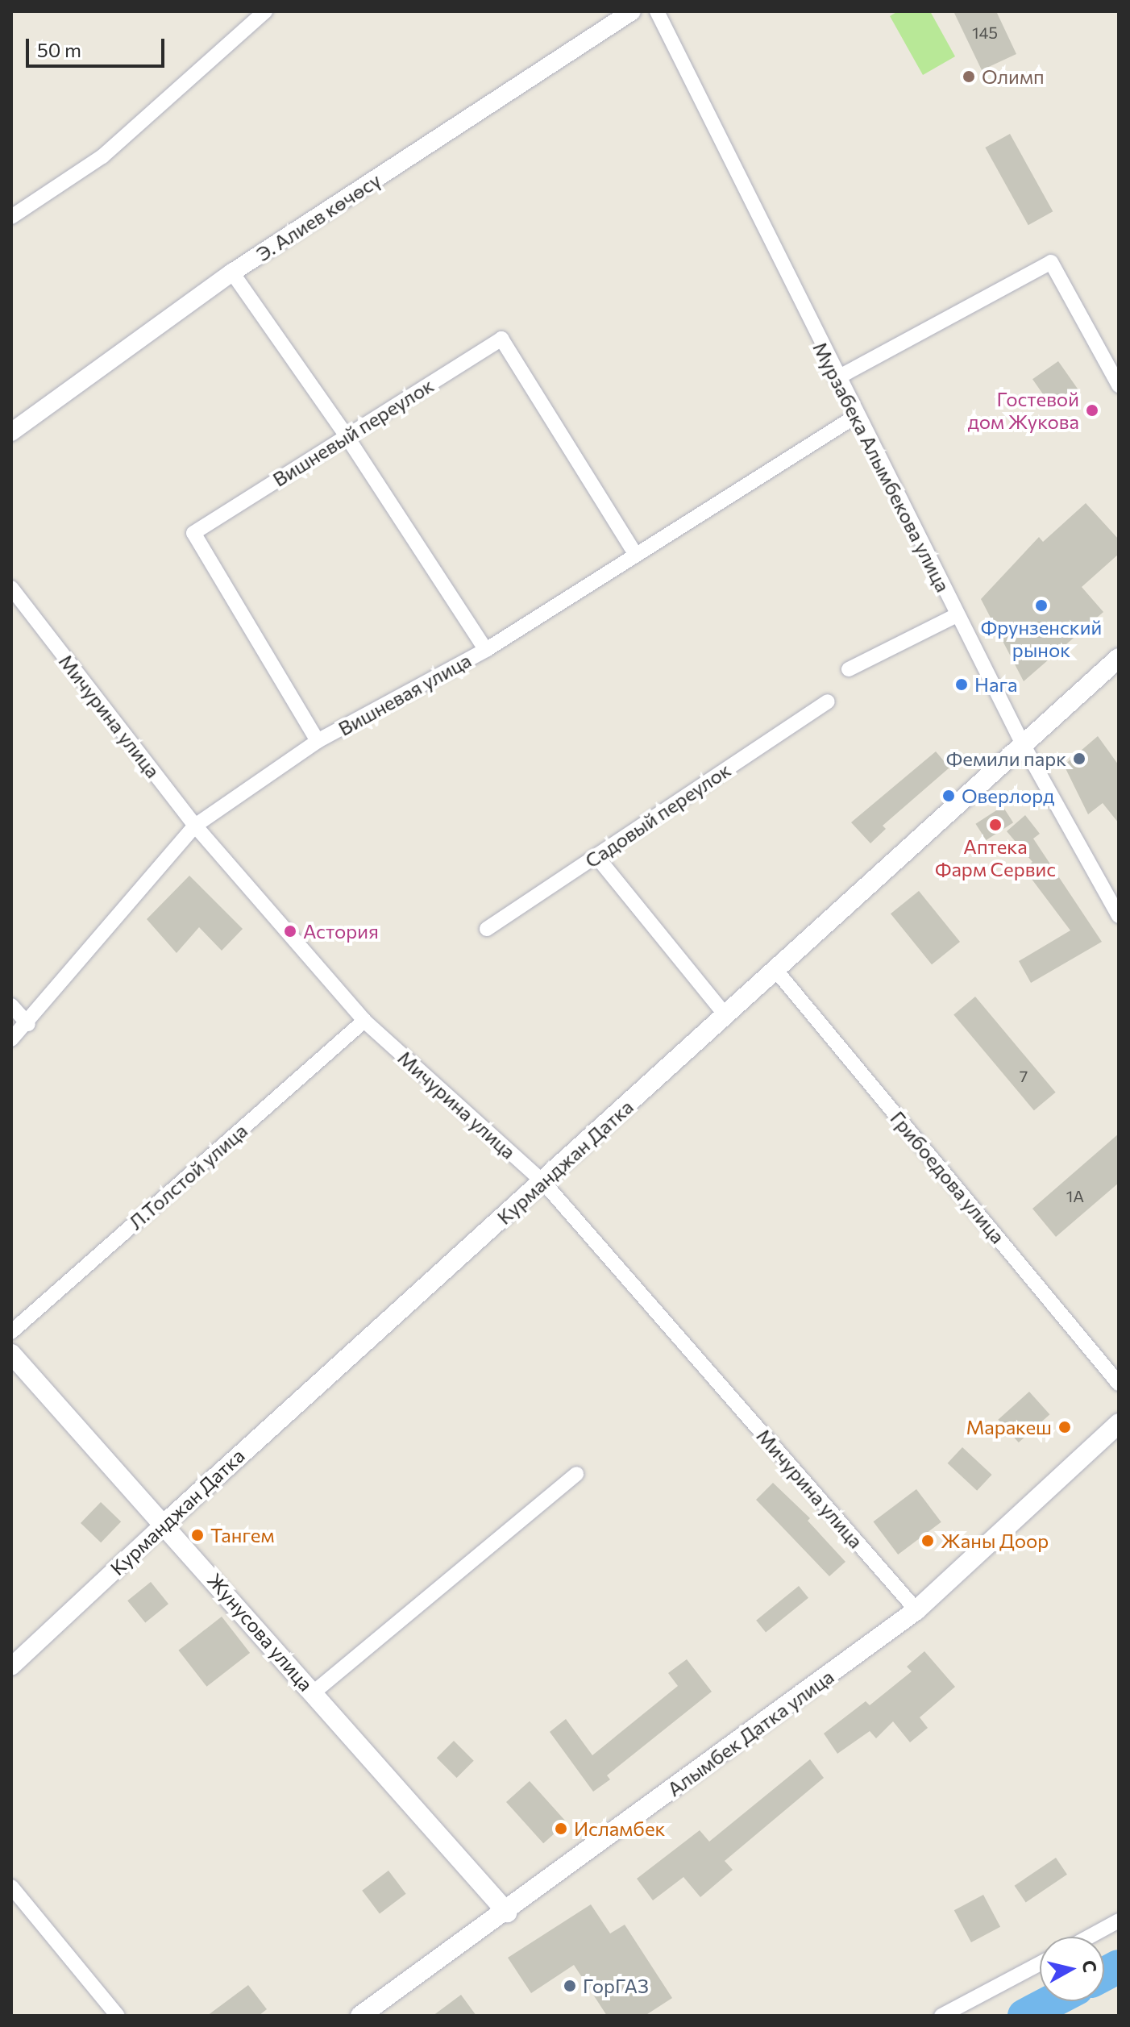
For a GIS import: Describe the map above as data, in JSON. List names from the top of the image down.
{
  "streets": {
    "main road": ["Курманджан Датка", "Жунусова улица", "Алымбек Датка улица"],
    "street": [
      "Э. Алиев көчөсү",
      "Вишневый переулок",
      "Мурзабека Алымбекова улица",
      "Вишневая улица",
      "Мичурина улица",
      "Садовый переулок",
      "Л.Толстой улица",
      "Грибоедова улица"
    ]
  },
  "crossings": [
    ["Вишневый переулок", "Вишневая улица"],
    ["Мурзабека Алымбекова улица", "Вишневая улица"],
    ["Мурзабека Алымбекова улица", "Курманджан Датка"],
    ["Вишневая улица", "Мичурина улица"],
    ["Мичурина улица", "Курманджан Датка"],
    ["Мичурина улица", "Л.Толстой улица"],
    ["Мичурина улица", "Алымбек Датка улица"],
    ["Курманджан Датка", "Грибоедова улица"],
    ["Курманджан Датка", "Жунусова улица"],
    ["Жунусова улица", "Алымбек Датка улица"]
  ],
  "places": [
    "Олимп",
    "Гостевой дом Жукова",
    "Фрунзенский рынок",
    "Нага",
    "Фемили парк",
    "Оверлорд",
    "Аптека Фарм Сервис",
    "Астория",
    "Маракеш",
    "Тангем",
    "Жаны Доор",
    "Исламбек",
    "ГорГАЗ"
  ],
  "house_numbers": ["145", "7", "1А"],
  "scale_bar": "50 m",
  "north": "right"
}
